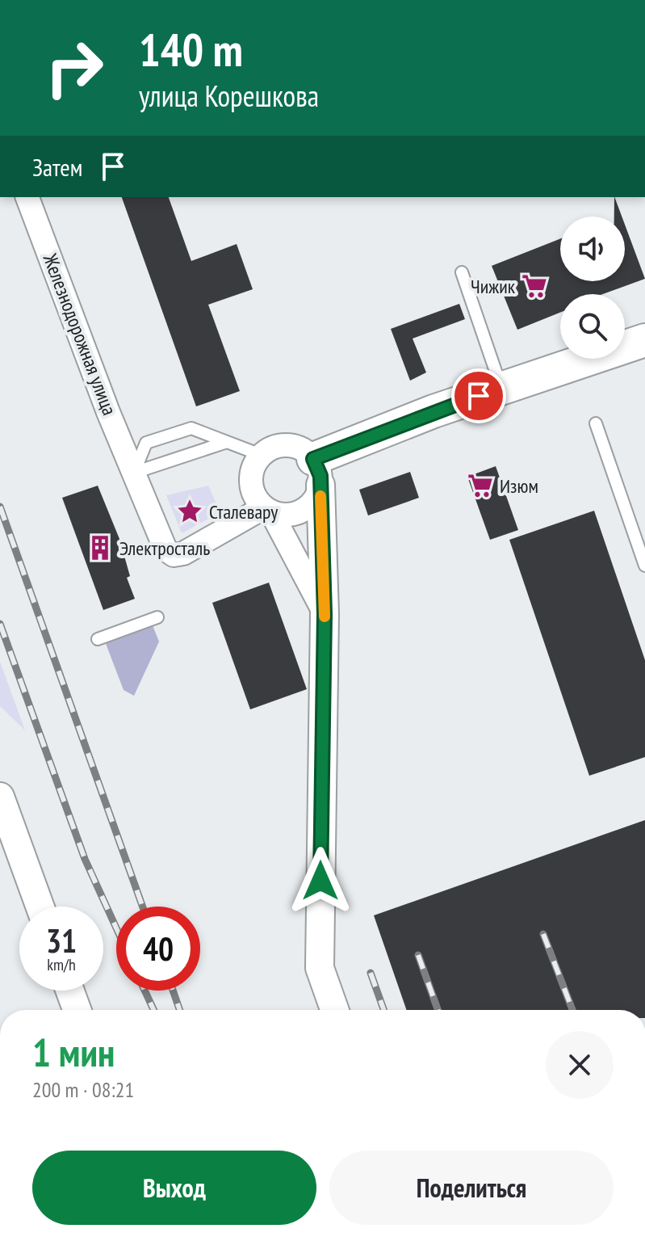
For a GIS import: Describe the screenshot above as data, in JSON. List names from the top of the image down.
{
  "streets": {
    "street": ["Железнодорожная улица"]
  },
  "places": {
    "supermarket": ["Чижик", "Изюм"],
    "place": ["Сталевару"],
    "building": ["Электросталь"]
  },
  "page": {
    "turn": ["140 m", "улица Корешкова"],
    "then": "Затем",
    "speed": "31 km/h",
    "limit": "40",
    "heading": ["1 мин", "200 m · 08:21"],
    "buttons": ["Выход", "Поделиться"]
  }
}
